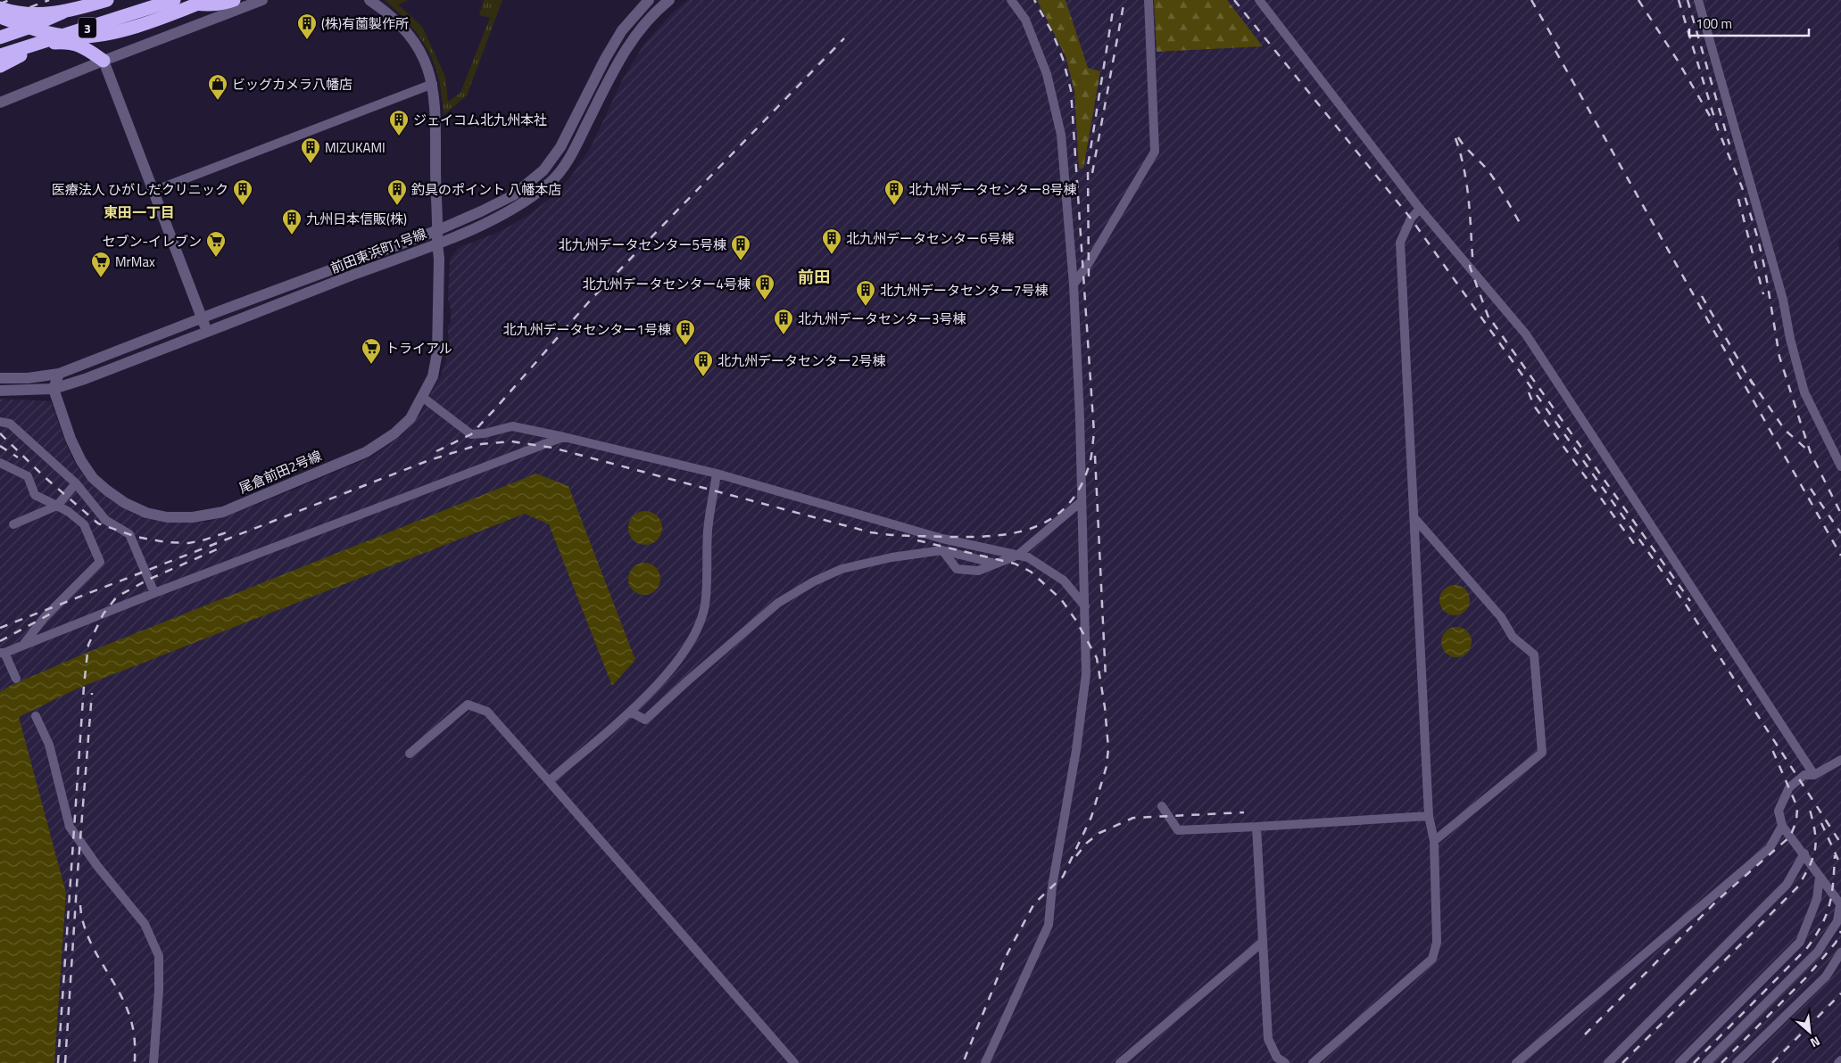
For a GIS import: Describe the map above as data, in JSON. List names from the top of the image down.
{
  "streets": {
    "highway": ["3"],
    "street": ["前田東浜町1号線", "尾倉前田2号線"]
  },
  "crossings": [
    ["前田東浜町1号線", "尾倉前田2号線"]
  ],
  "districts": ["東田一丁目", "前田"],
  "places": {
    "building": [
      "(株)有薗製作所",
      "ジェイコム北九州本社",
      "MIZUKAMI",
      "医療法人 ひがしだクリニック",
      "釣具のポイント 八幡本店",
      "北九州データセンター8号棟",
      "九州日本信販(株)",
      "北九州データセンター6号棟",
      "北九州データセンター5号棟",
      "北九州データセンター4号棟",
      "北九州データセンター7号棟",
      "北九州データセンター3号棟",
      "北九州データセンター1号棟",
      "北九州データセンター2号棟"
    ],
    "shop": ["ビッグカメラ八幡店"],
    "supermarket": ["セブン-イレブン", "MrMax", "トライアル"]
  },
  "scale_bar": "100 m",
  "north": "bottom right"
}
